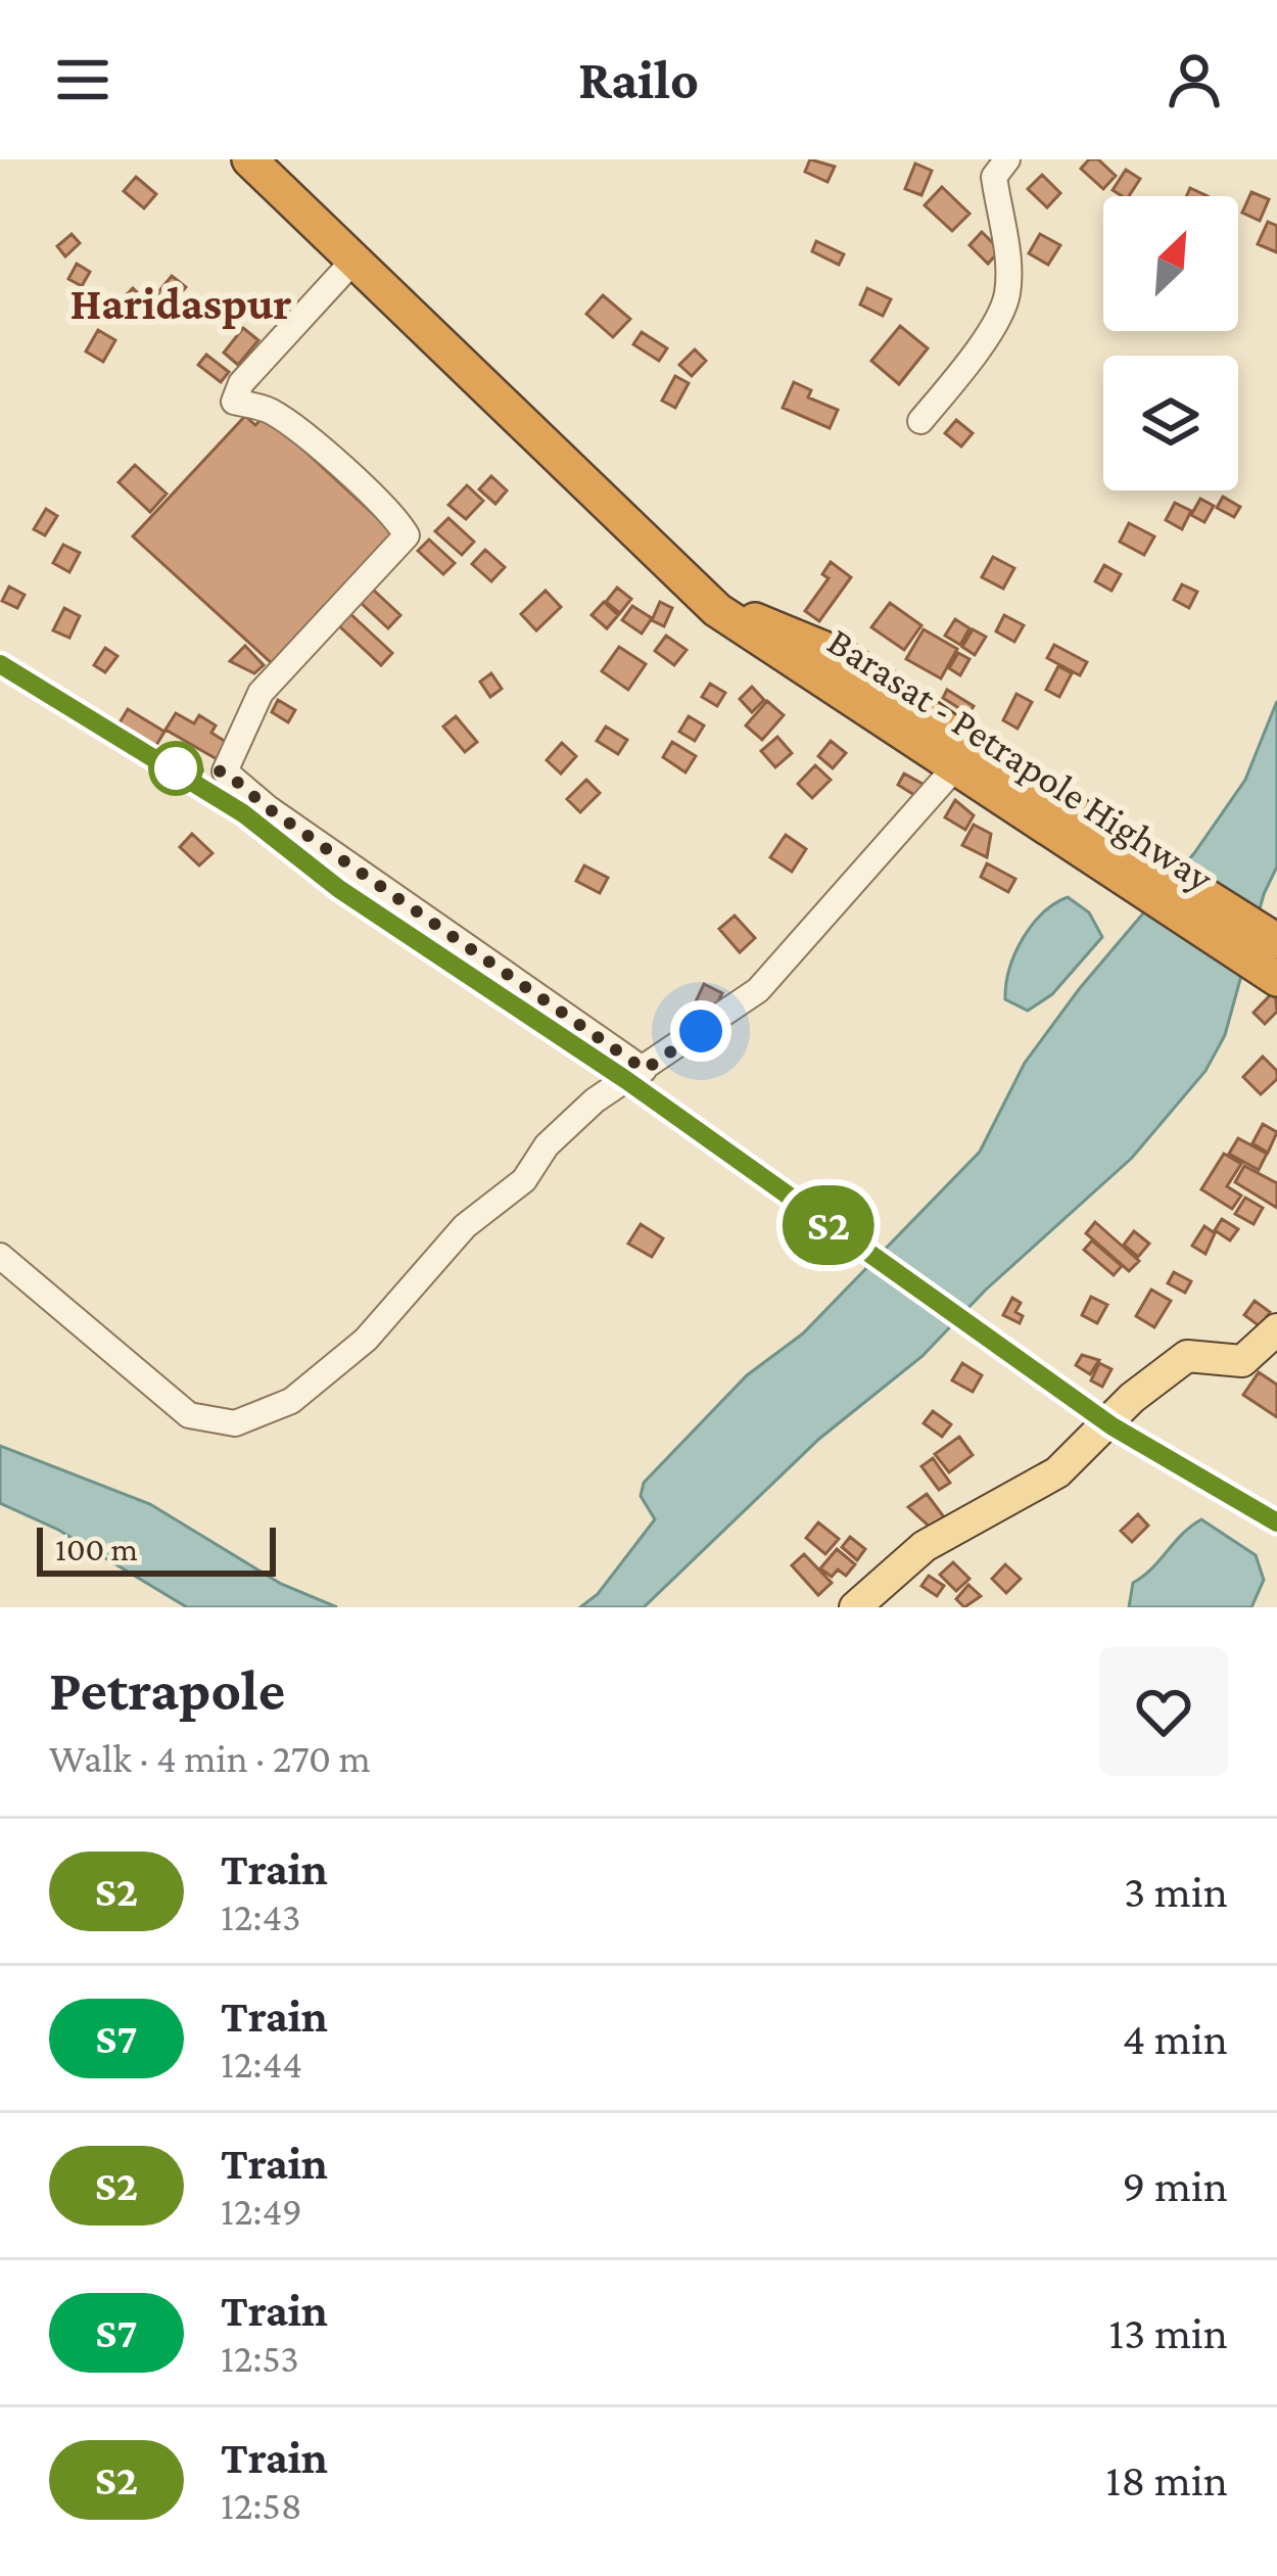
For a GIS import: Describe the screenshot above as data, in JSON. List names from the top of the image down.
{
  "streets": {
    "highway": ["Barasat - Petrapole Highway"]
  },
  "districts": ["Haridaspur"],
  "scale_bar": "100 m",
  "north": "top right",
  "page": {
    "header": "Railo",
    "on_map": "S2",
    "scale": "100 m",
    "heading": ["Petrapole", "Walk · 4 min · 270 m"],
    "list": [
      {
        "mark": "S2",
        "name": "Train",
        "note": "12:43",
        "value": "3 min"
      },
      {
        "mark": "S7",
        "name": "Train",
        "note": "12:44",
        "value": "4 min"
      },
      {
        "mark": "S2",
        "name": "Train",
        "note": "12:49",
        "value": "9 min"
      },
      {
        "mark": "S7",
        "name": "Train",
        "note": "12:53",
        "value": "13 min"
      },
      {
        "mark": "S2",
        "name": "Train",
        "note": "12:58",
        "value": "18 min"
      }
    ]
  }
}
